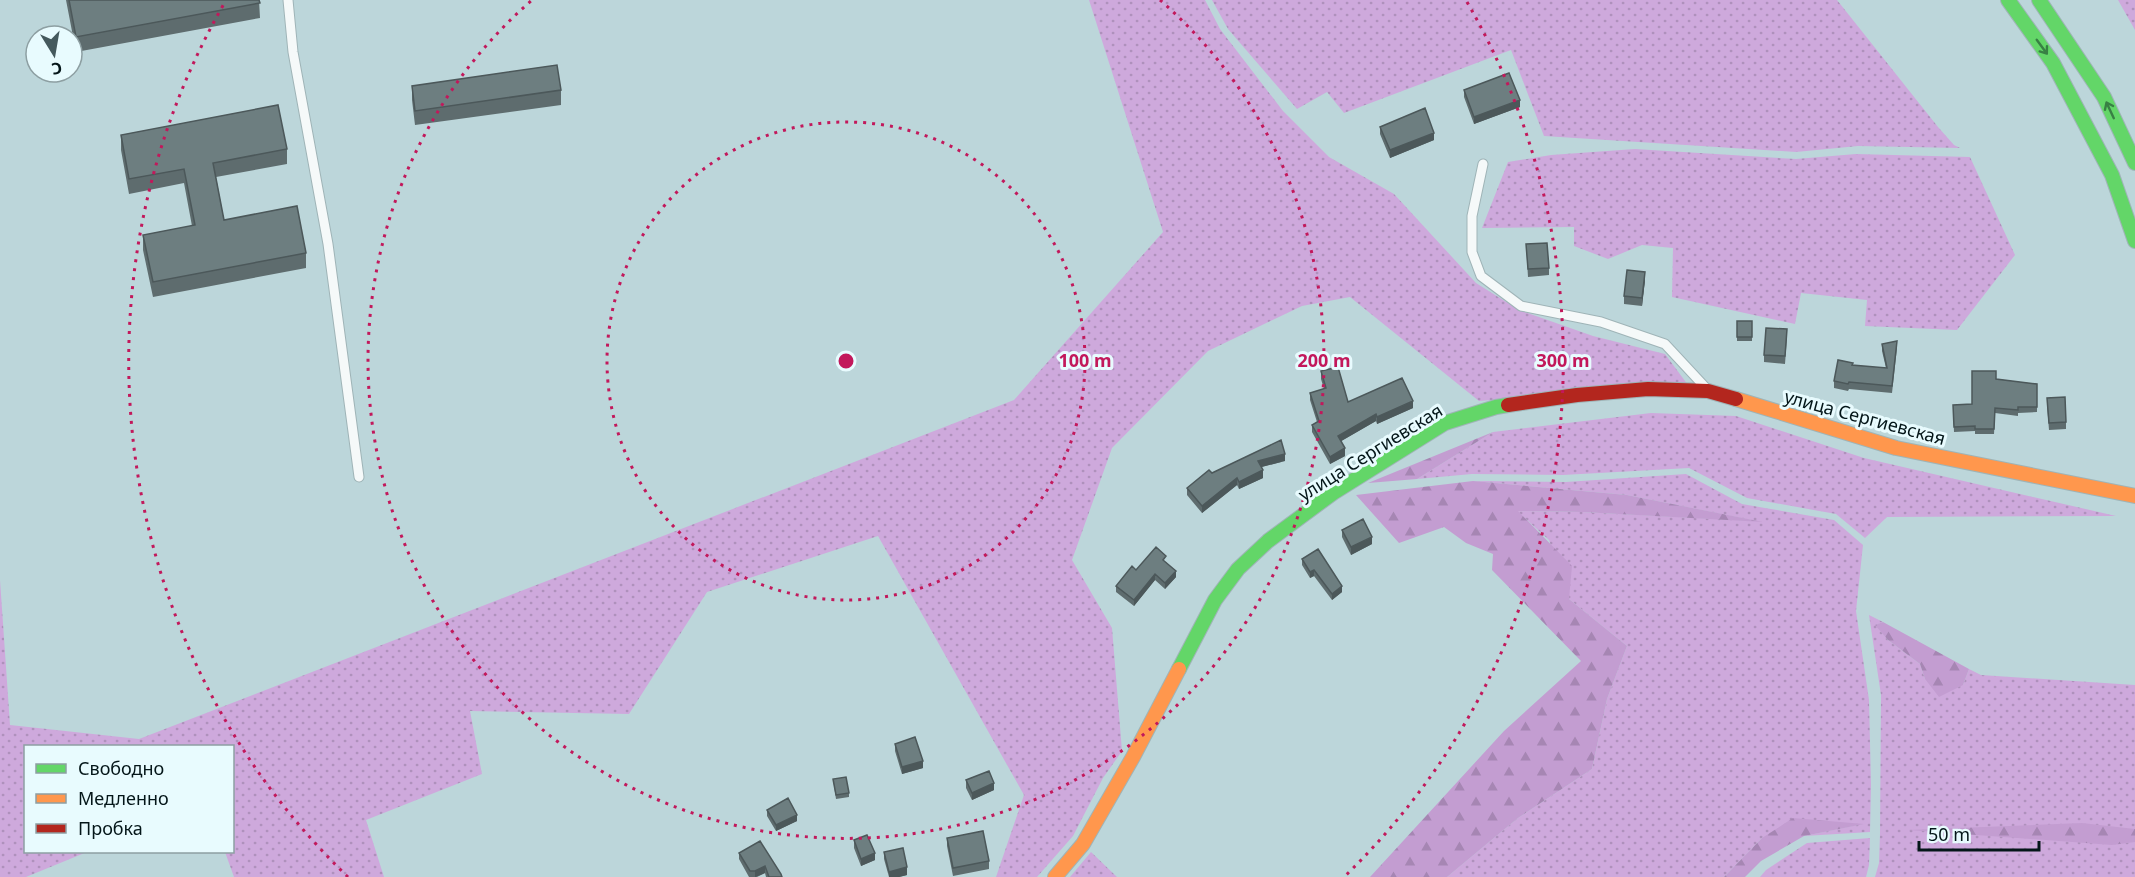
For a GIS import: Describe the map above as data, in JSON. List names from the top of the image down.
{
  "streets": {
    "street": ["улица Сергиевская"]
  },
  "legend": ["Свободно", "Медленно", "Пробка"],
  "scale_bar": "50 m",
  "north": "bottom",
  "rings": ["100 m", "200 m", "300 m"]
}
